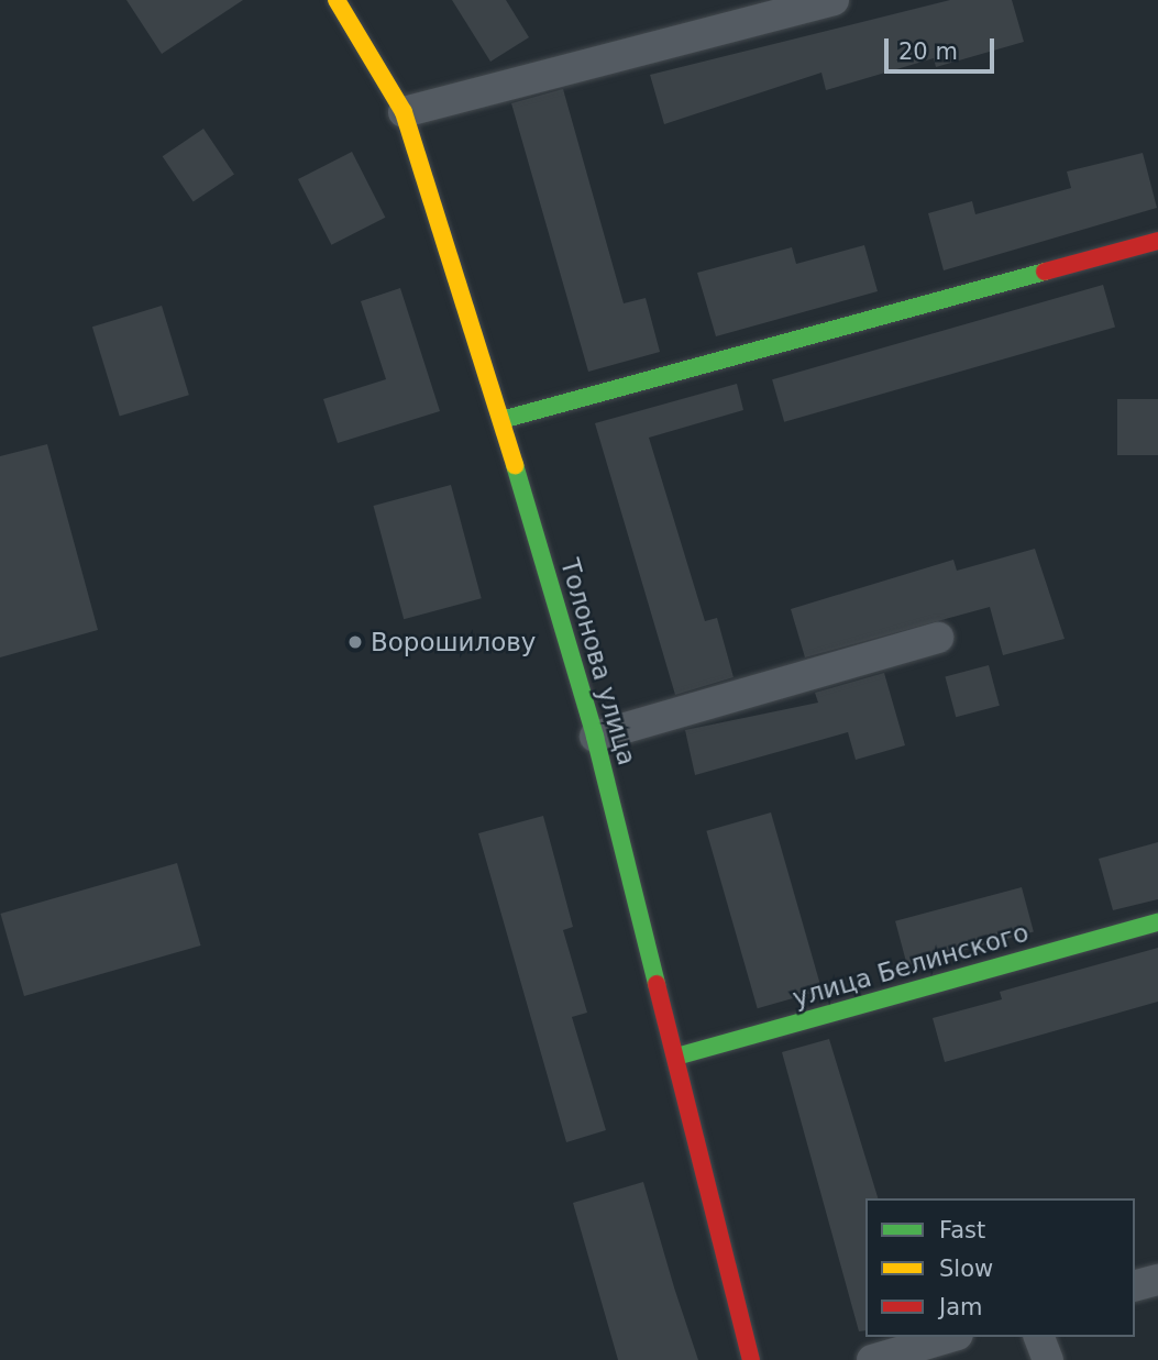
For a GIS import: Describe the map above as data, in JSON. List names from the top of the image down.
{
  "streets": {
    "main road": ["Толонова улица", "улица Белинского"]
  },
  "crossings": [
    ["Толонова улица", "улица Белинского"]
  ],
  "places": ["Ворошилову"],
  "legend": ["Fast", "Slow", "Jam"],
  "scale_bar": "20 m"
}
